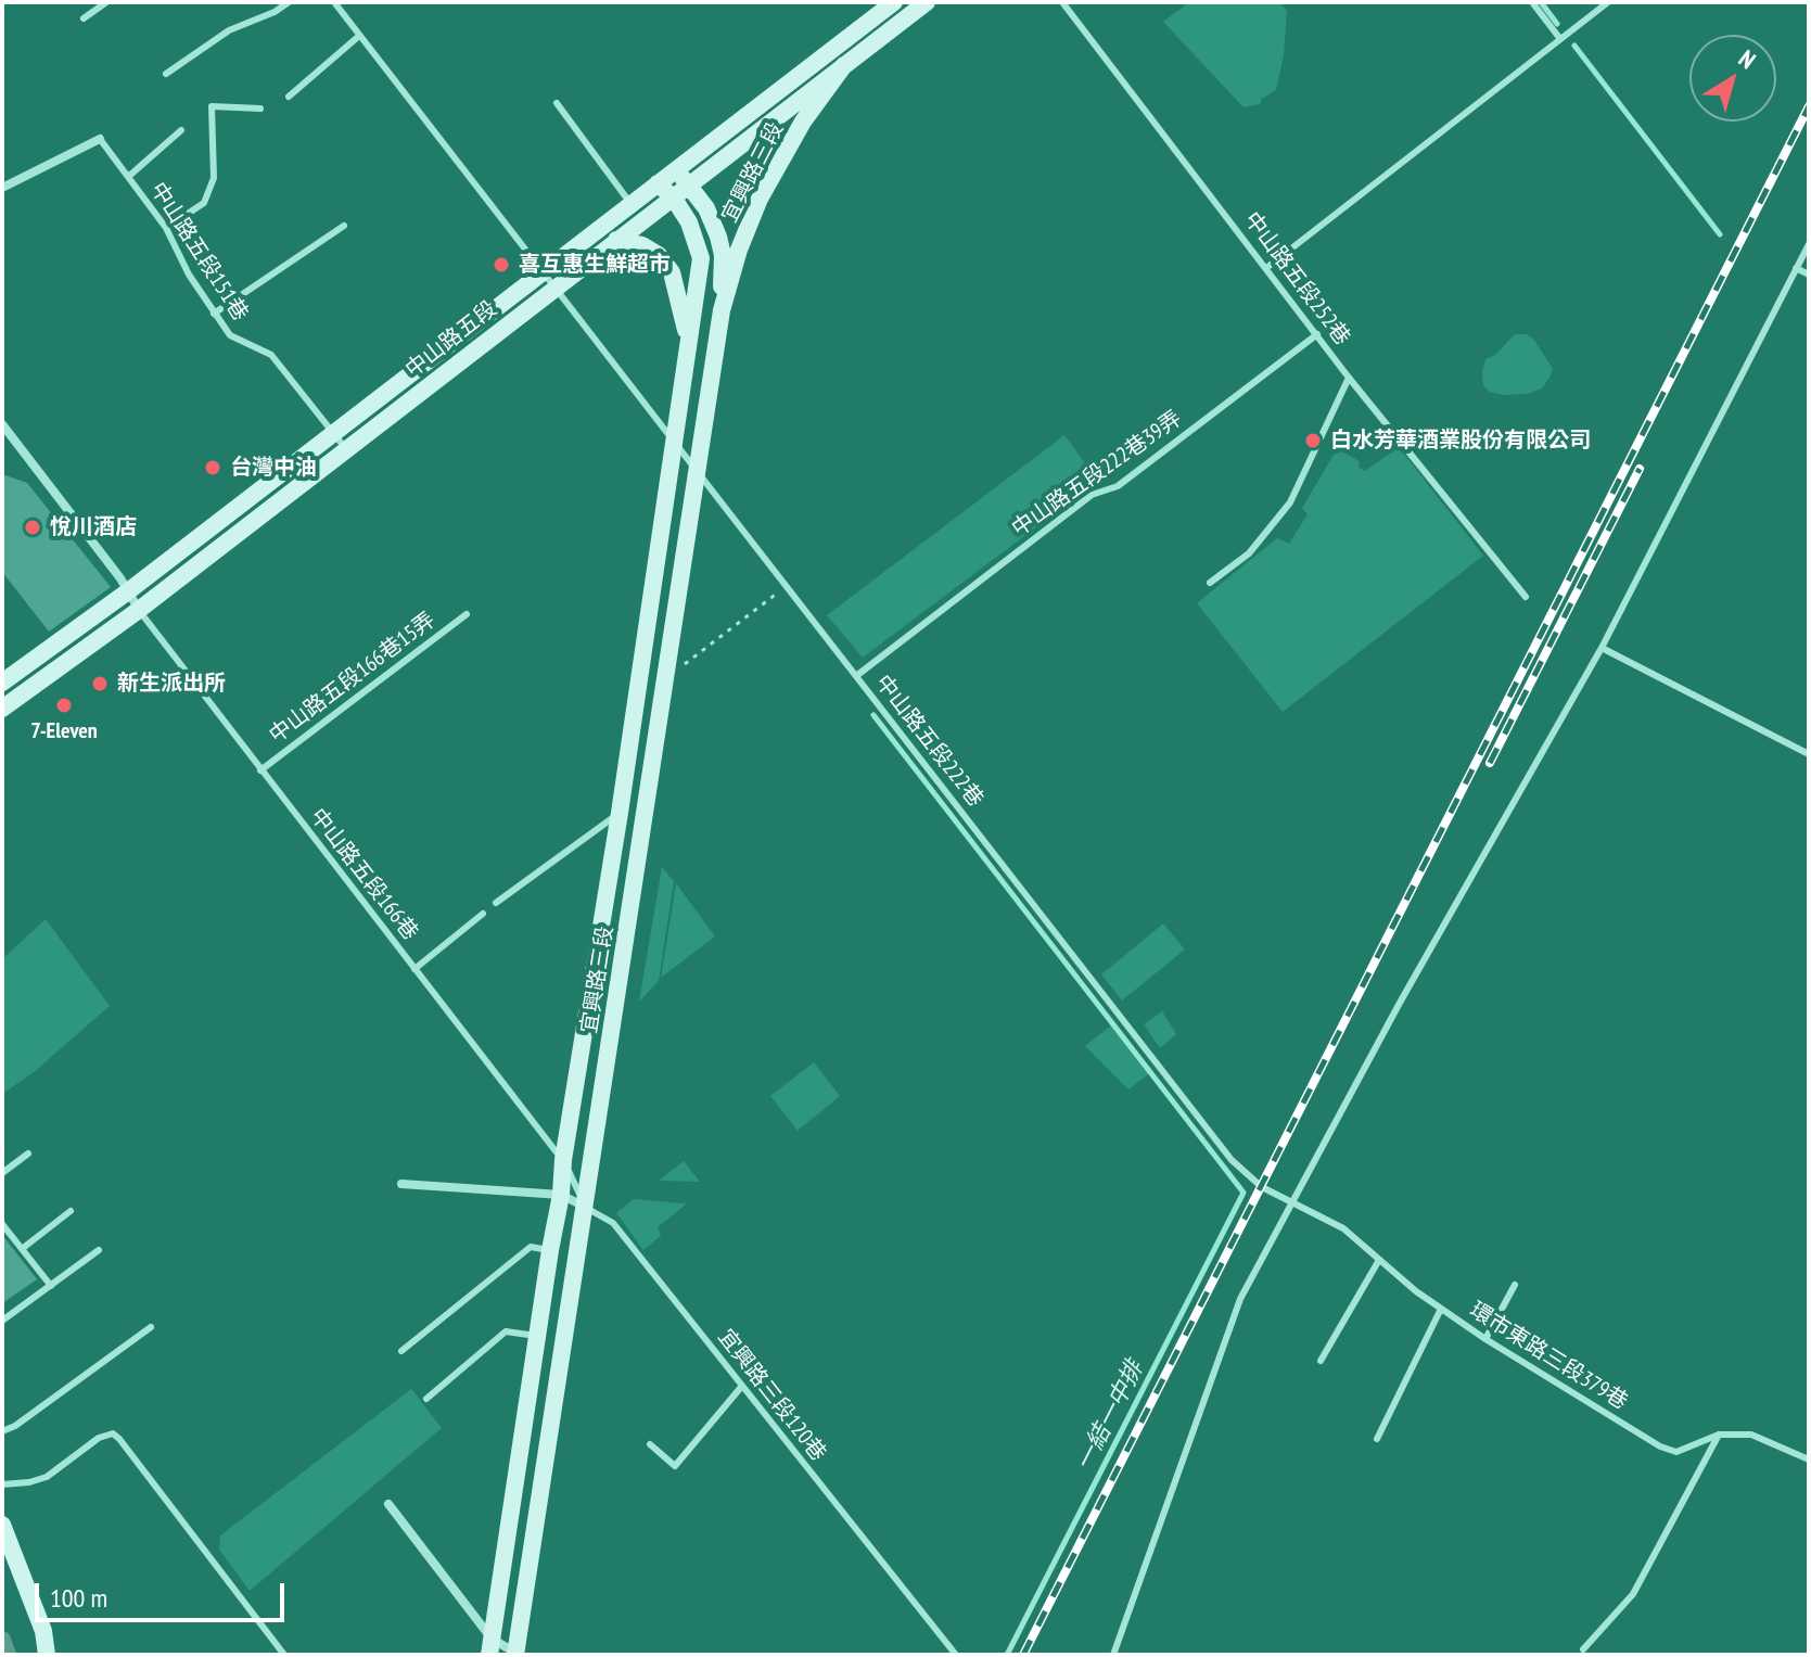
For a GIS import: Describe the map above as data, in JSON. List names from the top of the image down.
{
  "streets": {
    "street": ["宜興路三段", "中山路五段"],
    "lane": [
      "中山路五段151巷",
      "中山路五段252巷",
      "中山路五段222巷39弄",
      "中山路五段166巷15弄",
      "中山路五段222巷",
      "中山路五段166巷",
      "環市東路三段379巷",
      "宜興路三段120巷"
    ]
  },
  "crossings": [
    ["宜興路三段", "中山路五段"],
    ["宜興路三段", "中山路五段222巷"],
    ["宜興路三段", "中山路五段166巷"],
    ["宜興路三段", "宜興路三段120巷"],
    ["中山路五段151巷", "中山路五段"],
    ["中山路五段252巷", "中山路五段222巷39弄"],
    ["中山路五段", "中山路五段222巷"],
    ["中山路五段", "中山路五段166巷"],
    ["中山路五段222巷39弄", "中山路五段222巷"],
    ["中山路五段166巷15弄", "中山路五段166巷"],
    ["中山路五段222巷", "環市東路三段379巷"],
    ["中山路五段166巷", "宜興路三段120巷"]
  ],
  "water": ["一結一中排"],
  "places": [
    "喜互惠生鮮超市",
    "白水芳華酒業股份有限公司",
    "台灣中油",
    "悅川酒店",
    "新生派出所",
    "7-Eleven"
  ],
  "scale_bar": "100 m",
  "north": "top right"
}
